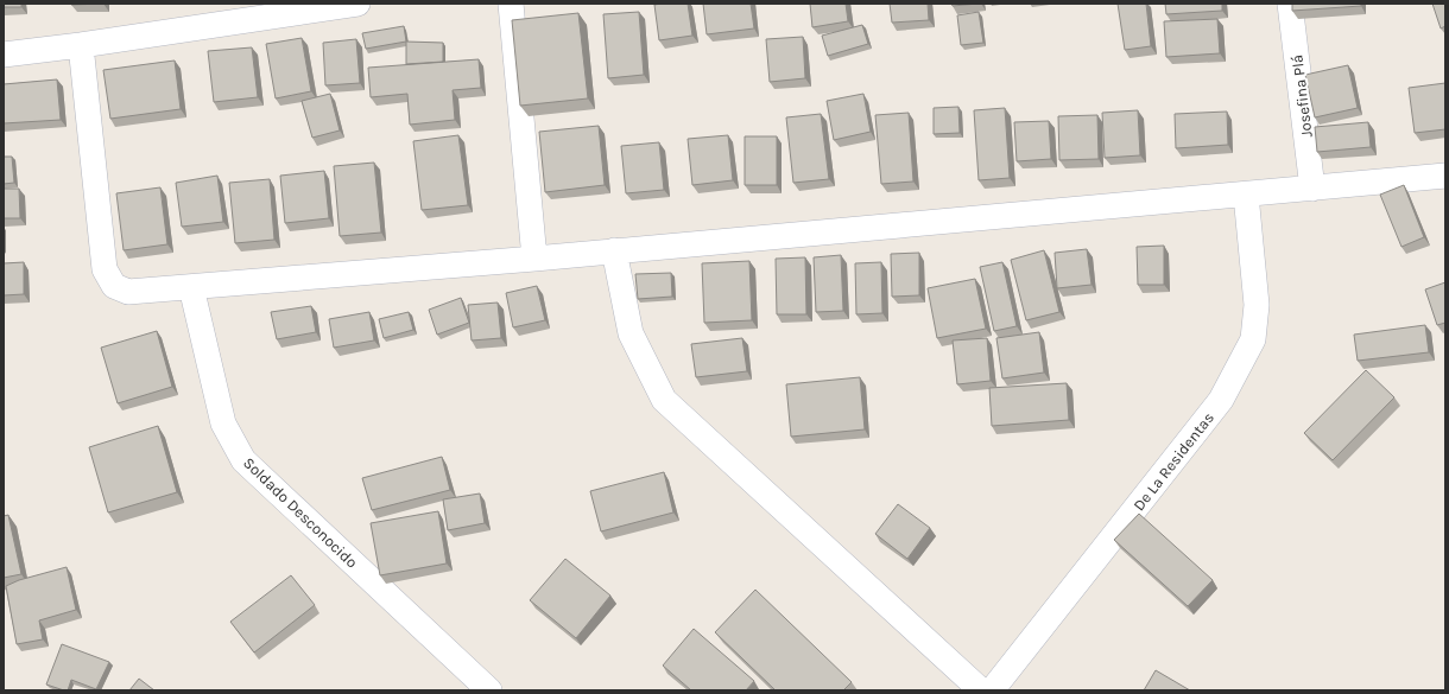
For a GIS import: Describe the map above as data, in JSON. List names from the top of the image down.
{
  "streets": {
    "street": ["Josefina Plá", "De La Residentas", "Soldado Desconocido"]
  }
}
